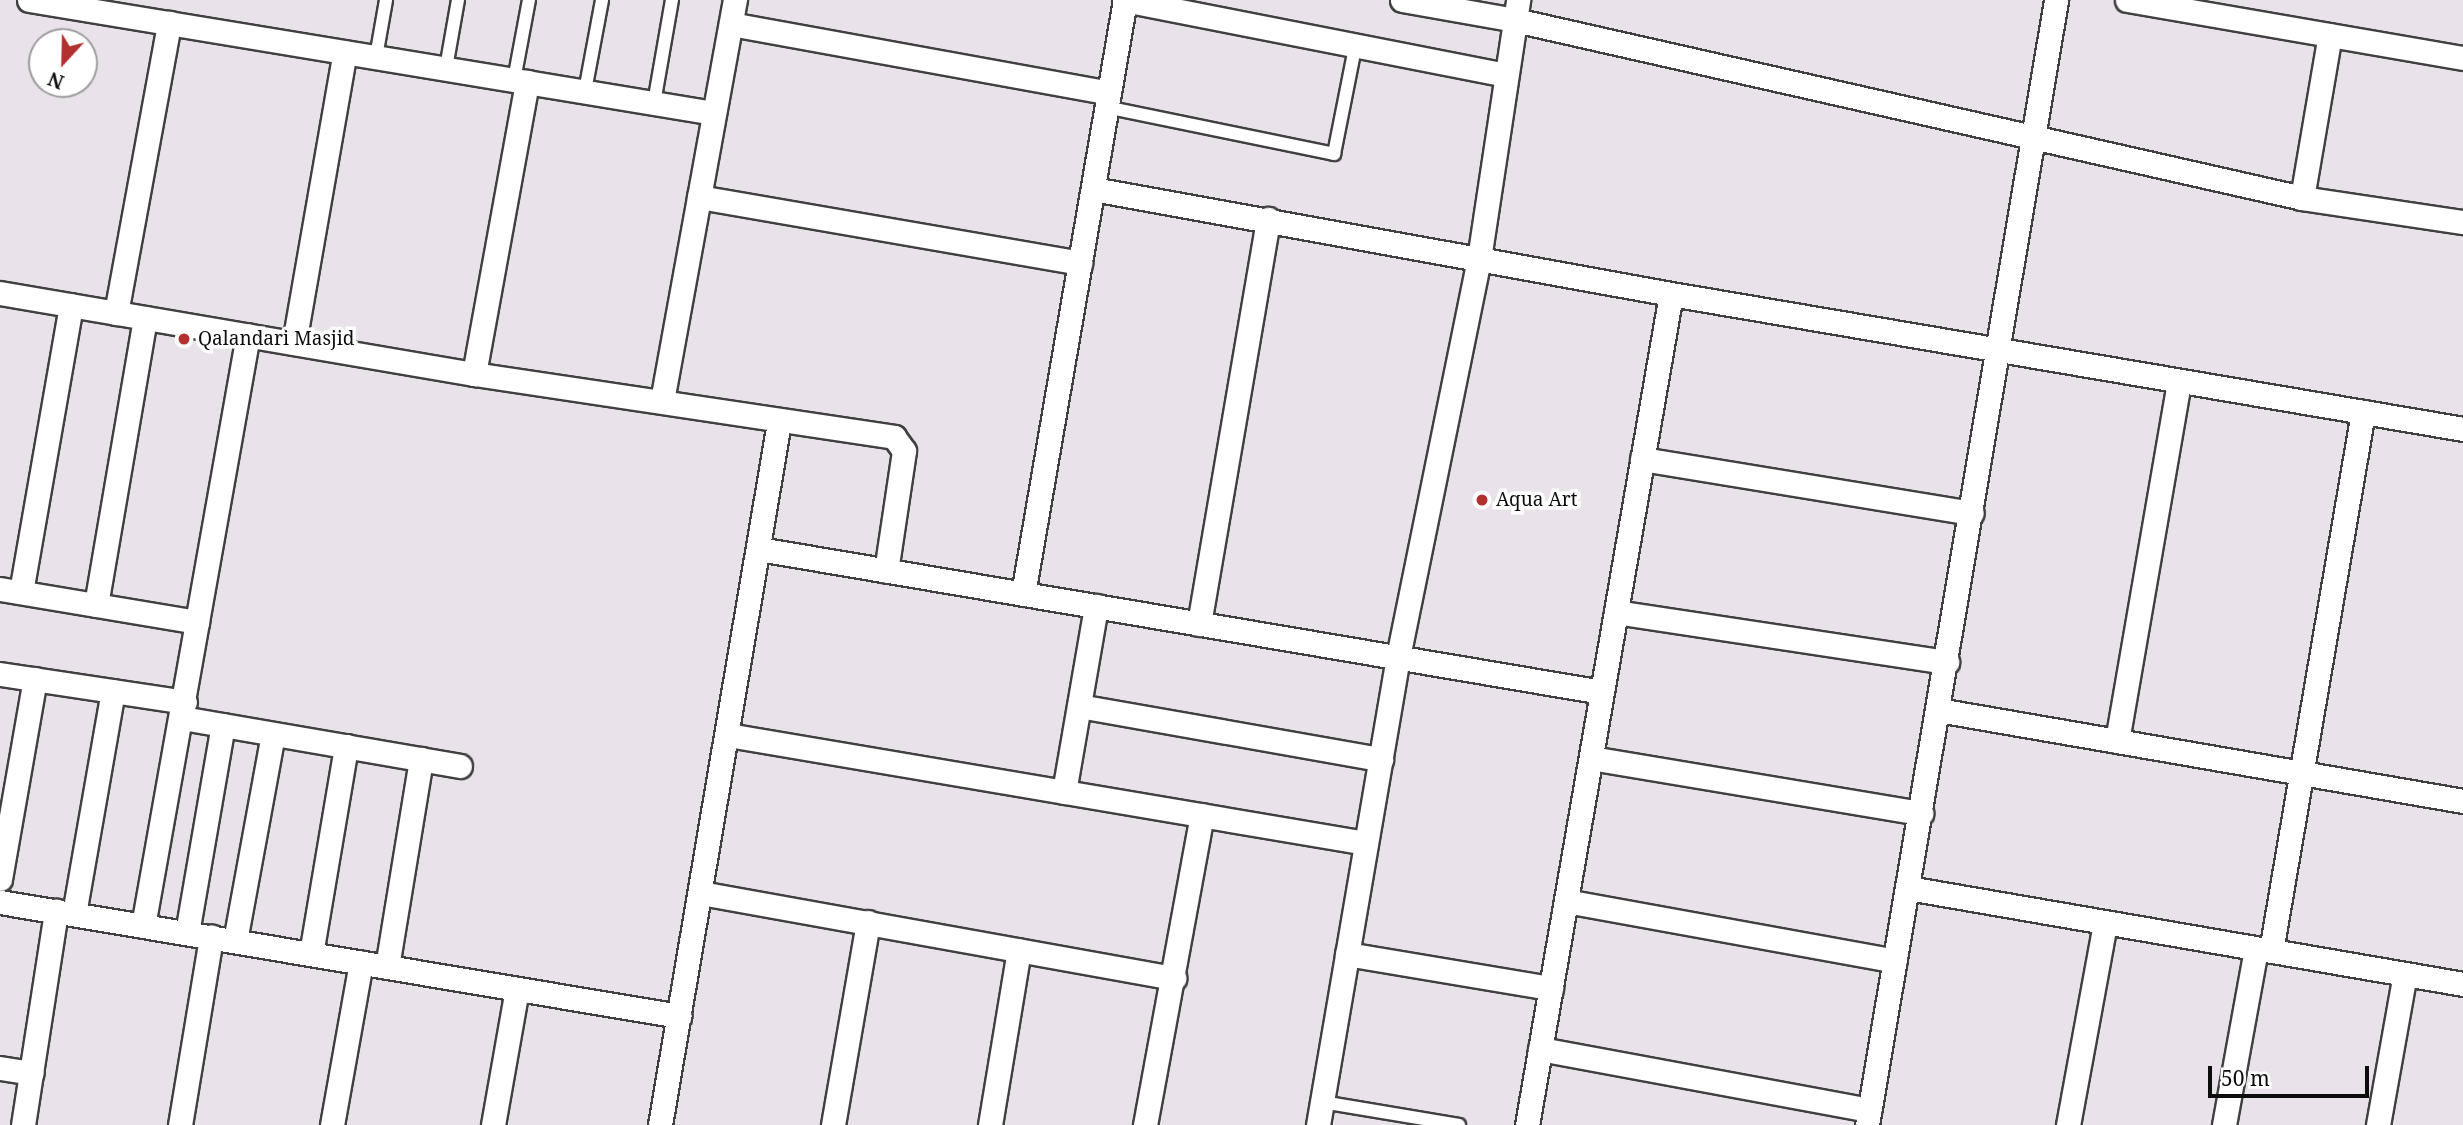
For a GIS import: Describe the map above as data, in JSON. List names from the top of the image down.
{
  "places": ["Qalandari Masjid", "Aqua Art"],
  "scale_bar": "50 m",
  "north": "bottom"
}
